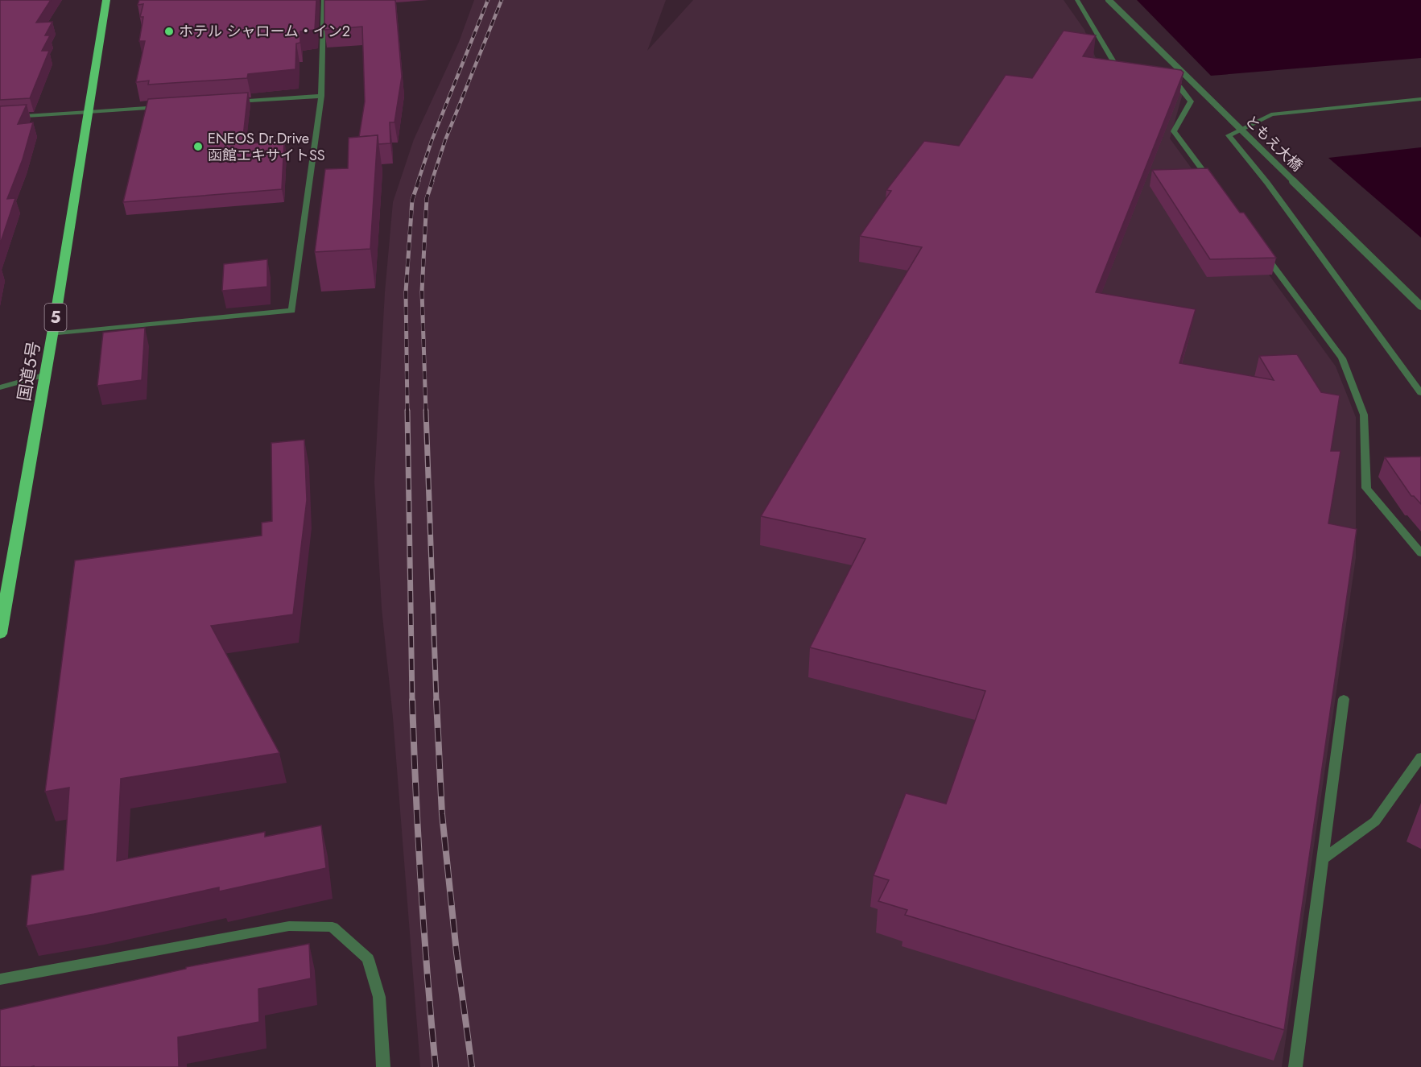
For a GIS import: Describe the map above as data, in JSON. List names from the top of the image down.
{
  "streets": {
    "highway": ["5", "国道5号"],
    "street": ["ともえ大橋"]
  },
  "places": ["ホテル シャローム・イン2", "ENEOS Dr.Drive 函館エキサイトSS"]
}
